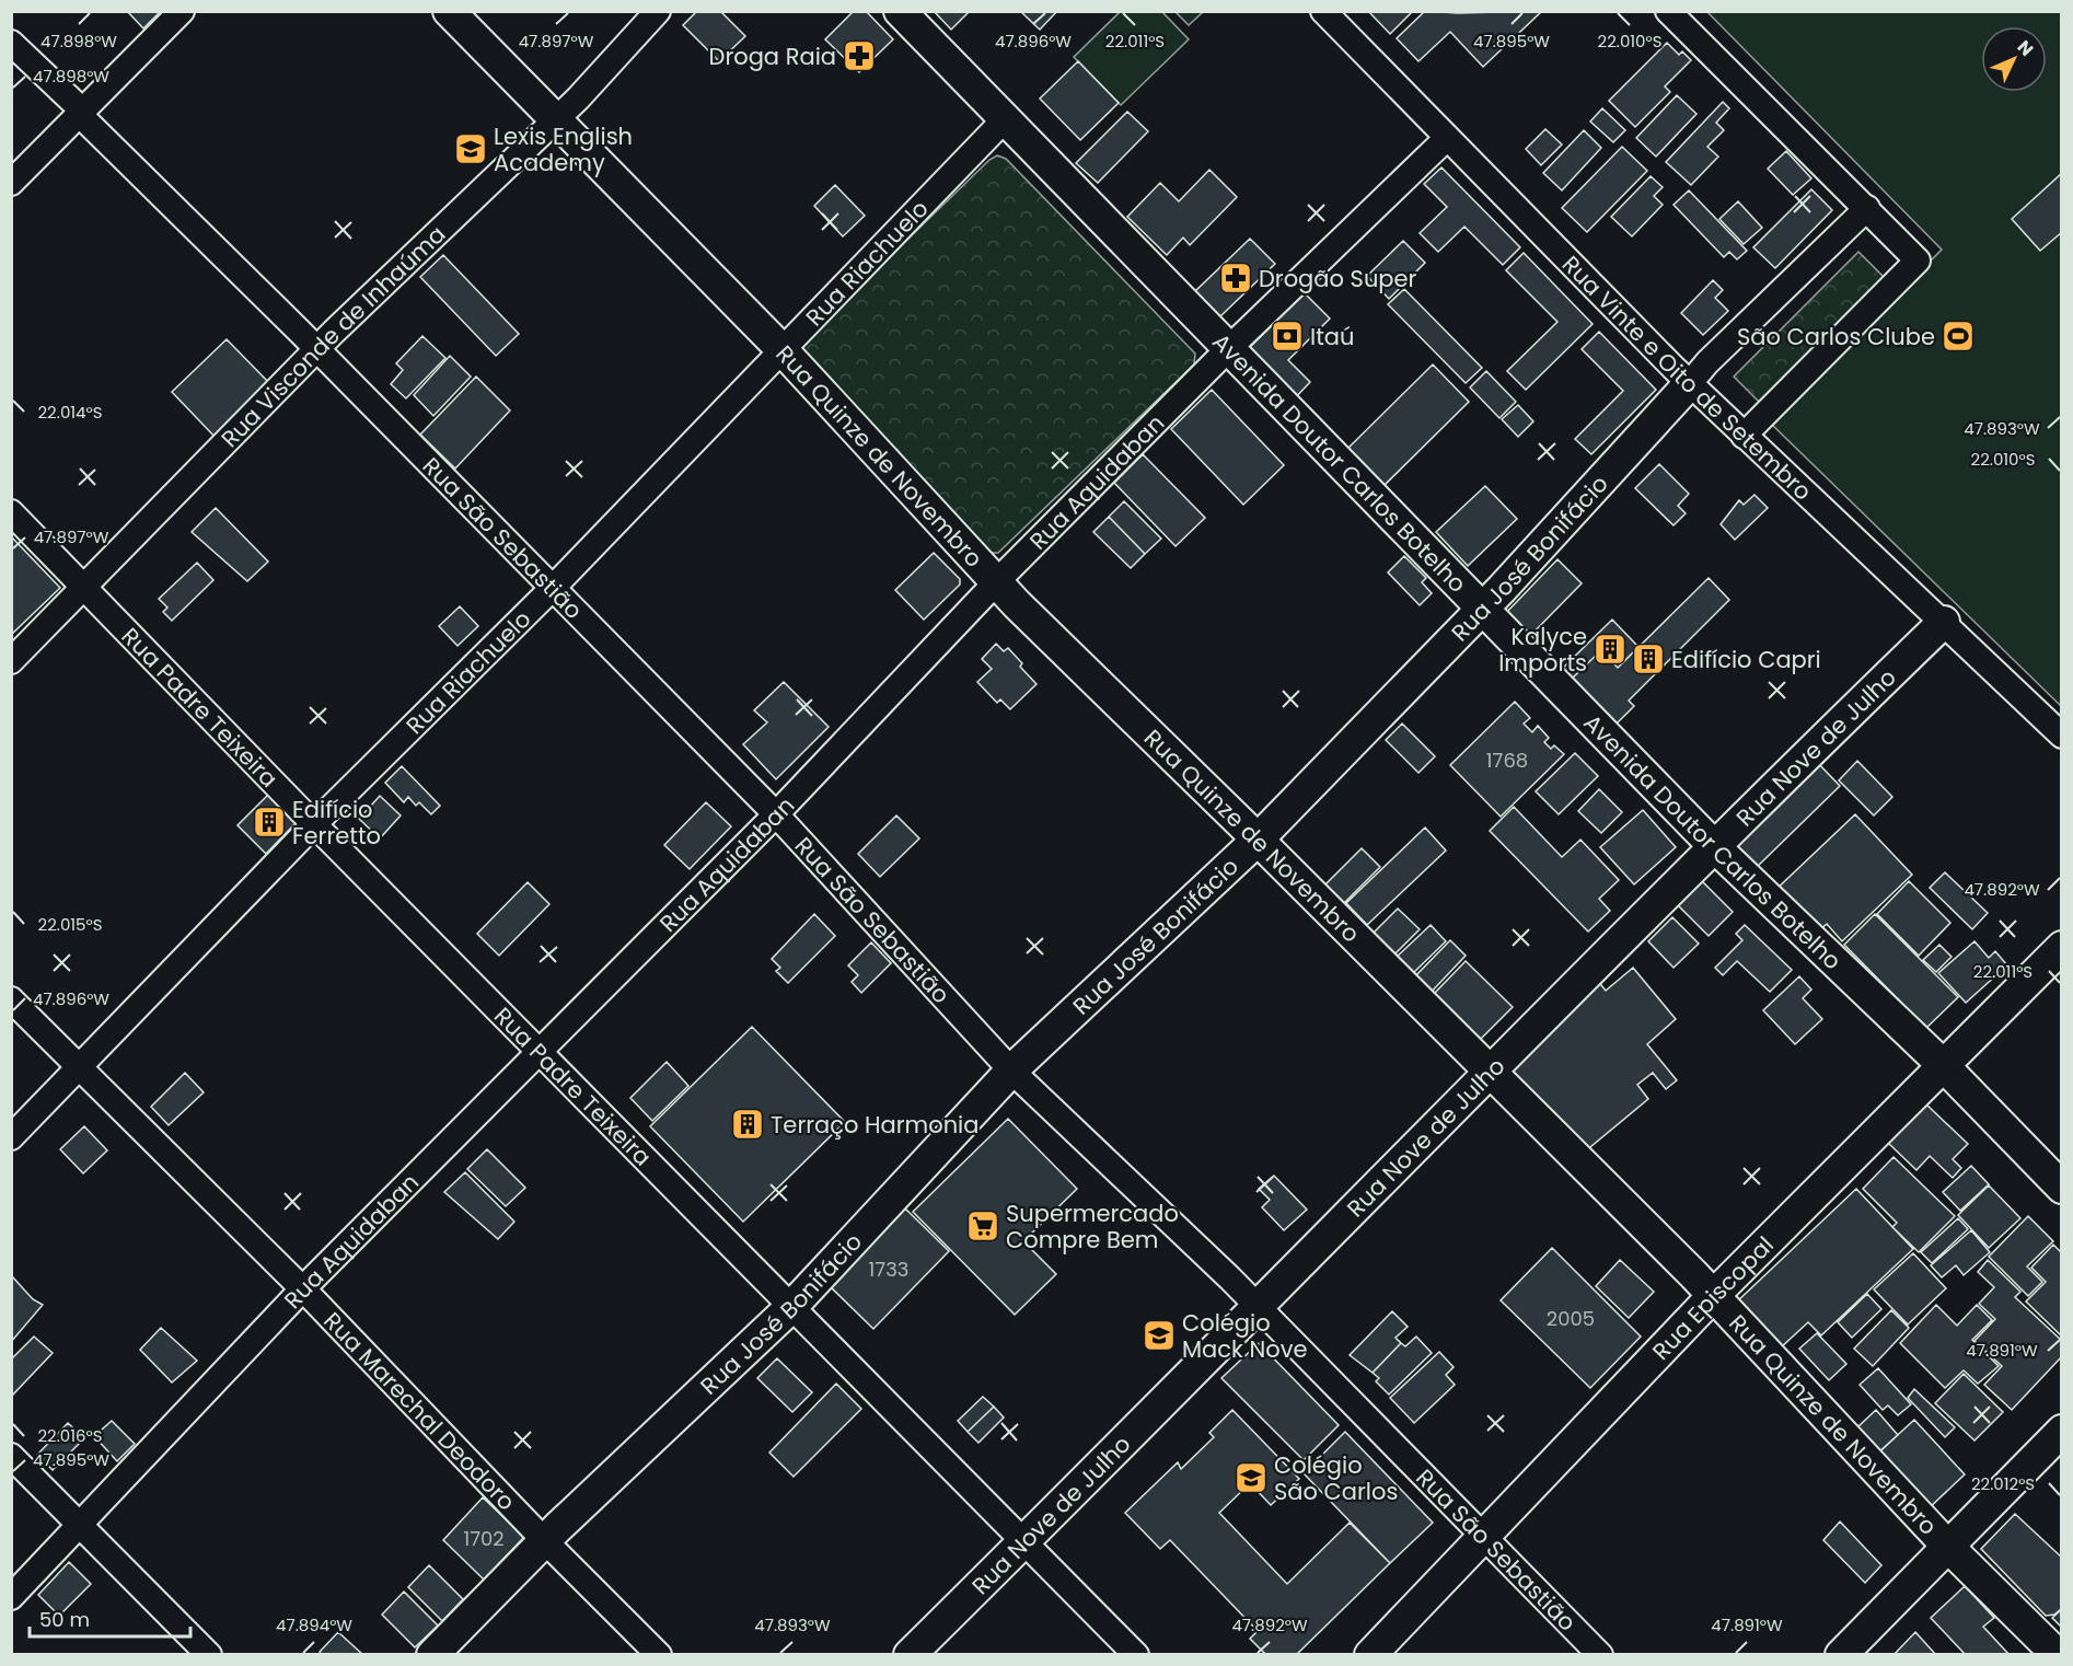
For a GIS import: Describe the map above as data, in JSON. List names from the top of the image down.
{
  "streets": {
    "main road": [
      "Rua Quinze de Novembro",
      "Avenida Doutor Carlos Botelho",
      "Rua José Bonifácio",
      "Rua Nove de Julho",
      "Rua Episcopal"
    ],
    "street": [
      "Rua Riachuelo",
      "Rua Visconde de Inhaúma",
      "Rua Vinte e Oito de Setembro",
      "Rua Aquidaban",
      "Rua São Sebastião",
      "Rua Padre Teixeira",
      "Rua Marechal Deodoro"
    ]
  },
  "crossings": [
    ["Rua Riachuelo", "Rua Quinze de Novembro"],
    ["Rua Riachuelo", "Avenida Doutor Carlos Botelho"],
    ["Rua Riachuelo", "Rua São Sebastião"],
    ["Rua Riachuelo", "Rua Padre Teixeira"],
    ["Rua Riachuelo", "Rua Marechal Deodoro"],
    ["Rua Visconde de Inhaúma", "Rua Quinze de Novembro"],
    ["Rua Visconde de Inhaúma", "Rua São Sebastião"],
    ["Rua Visconde de Inhaúma", "Rua Padre Teixeira"],
    ["Rua Vinte e Oito de Setembro", "Rua Aquidaban"],
    ["Rua Vinte e Oito de Setembro", "Rua José Bonifácio"],
    ["Rua Vinte e Oito de Setembro", "Rua Nove de Julho"],
    ["Rua Quinze de Novembro", "Rua Aquidaban"],
    ["Rua Quinze de Novembro", "Rua José Bonifácio"],
    ["Rua Quinze de Novembro", "Rua Nove de Julho"],
    ["Rua Quinze de Novembro", "Rua Episcopal"],
    ["Avenida Doutor Carlos Botelho", "Rua Aquidaban"],
    ["Avenida Doutor Carlos Botelho", "Rua José Bonifácio"],
    ["Avenida Doutor Carlos Botelho", "Rua Nove de Julho"],
    ["Avenida Doutor Carlos Botelho", "Rua Episcopal"],
    ["Rua Aquidaban", "Rua São Sebastião"],
    ["Rua Aquidaban", "Rua Padre Teixeira"],
    ["Rua Aquidaban", "Rua Marechal Deodoro"],
    ["Rua São Sebastião", "Rua José Bonifácio"],
    ["Rua São Sebastião", "Rua Nove de Julho"],
    ["Rua São Sebastião", "Rua Episcopal"],
    ["Rua José Bonifácio", "Rua Padre Teixeira"],
    ["Rua José Bonifácio", "Rua Marechal Deodoro"],
    ["Rua Padre Teixeira", "Rua Nove de Julho"]
  ],
  "places": {
    "pharmacy": ["Droga Raia", "Drogão Super"],
    "school or university": ["Lexis English Academy", "Colégio Mack Nove", "Colégio São Carlos"],
    "bank": ["Itaú"],
    "sports": ["São Carlos Clube"],
    "building": [
      "Kalyce Imports",
      "Edifício Capri",
      "Edifício Ferretto",
      "Terraço Harmonia"
    ],
    "supermarket": ["Supermercado Compre Bem"]
  },
  "house_numbers": [
    "1768",
    "1733",
    "2005",
    "1702"
  ],
  "scale_bar": "50 m",
  "north": "top right",
  "coordinates": [
    "47.898°W",
    "47.897°W",
    "47.896°W",
    "47.895°W",
    "22.011°S",
    "22.010°S",
    "22.014°S",
    "47.893°W",
    "47.892°W",
    "22.015°S",
    "47.891°W",
    "22.016°S",
    "22.012°S",
    "47.894°W"
  ]
}
